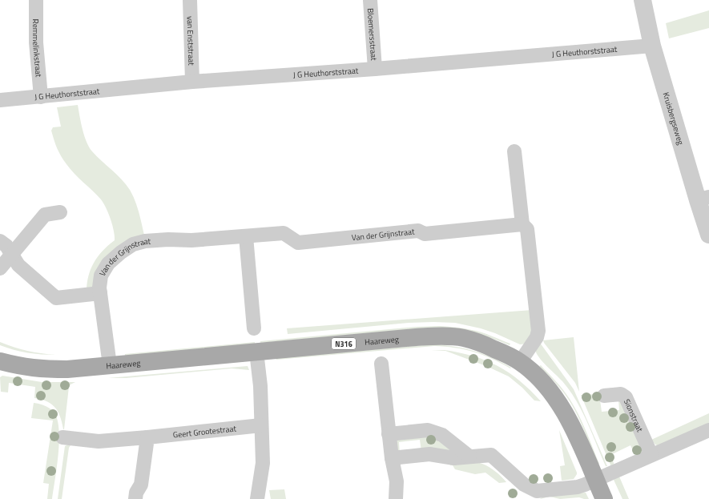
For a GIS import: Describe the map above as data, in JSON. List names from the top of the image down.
{
  "streets": {
    "main road": ["Haareweg", "N316"],
    "street": [
      "Bloemersstraat",
      "van Enststraat",
      "Remmelinkstraat",
      "J G Heuthorststraat",
      "Kruisbergseweg",
      "Van der Grijnstraat",
      "Sionstraat",
      "Geert Grootestraat"
    ]
  },
  "crossings": [
    ["Bloemersstraat", "J G Heuthorststraat"],
    ["van Enststraat", "J G Heuthorststraat"],
    ["Remmelinkstraat", "J G Heuthorststraat"],
    ["J G Heuthorststraat", "Kruisbergseweg"],
    ["Van der Grijnstraat", "Haareweg"]
  ]
}
